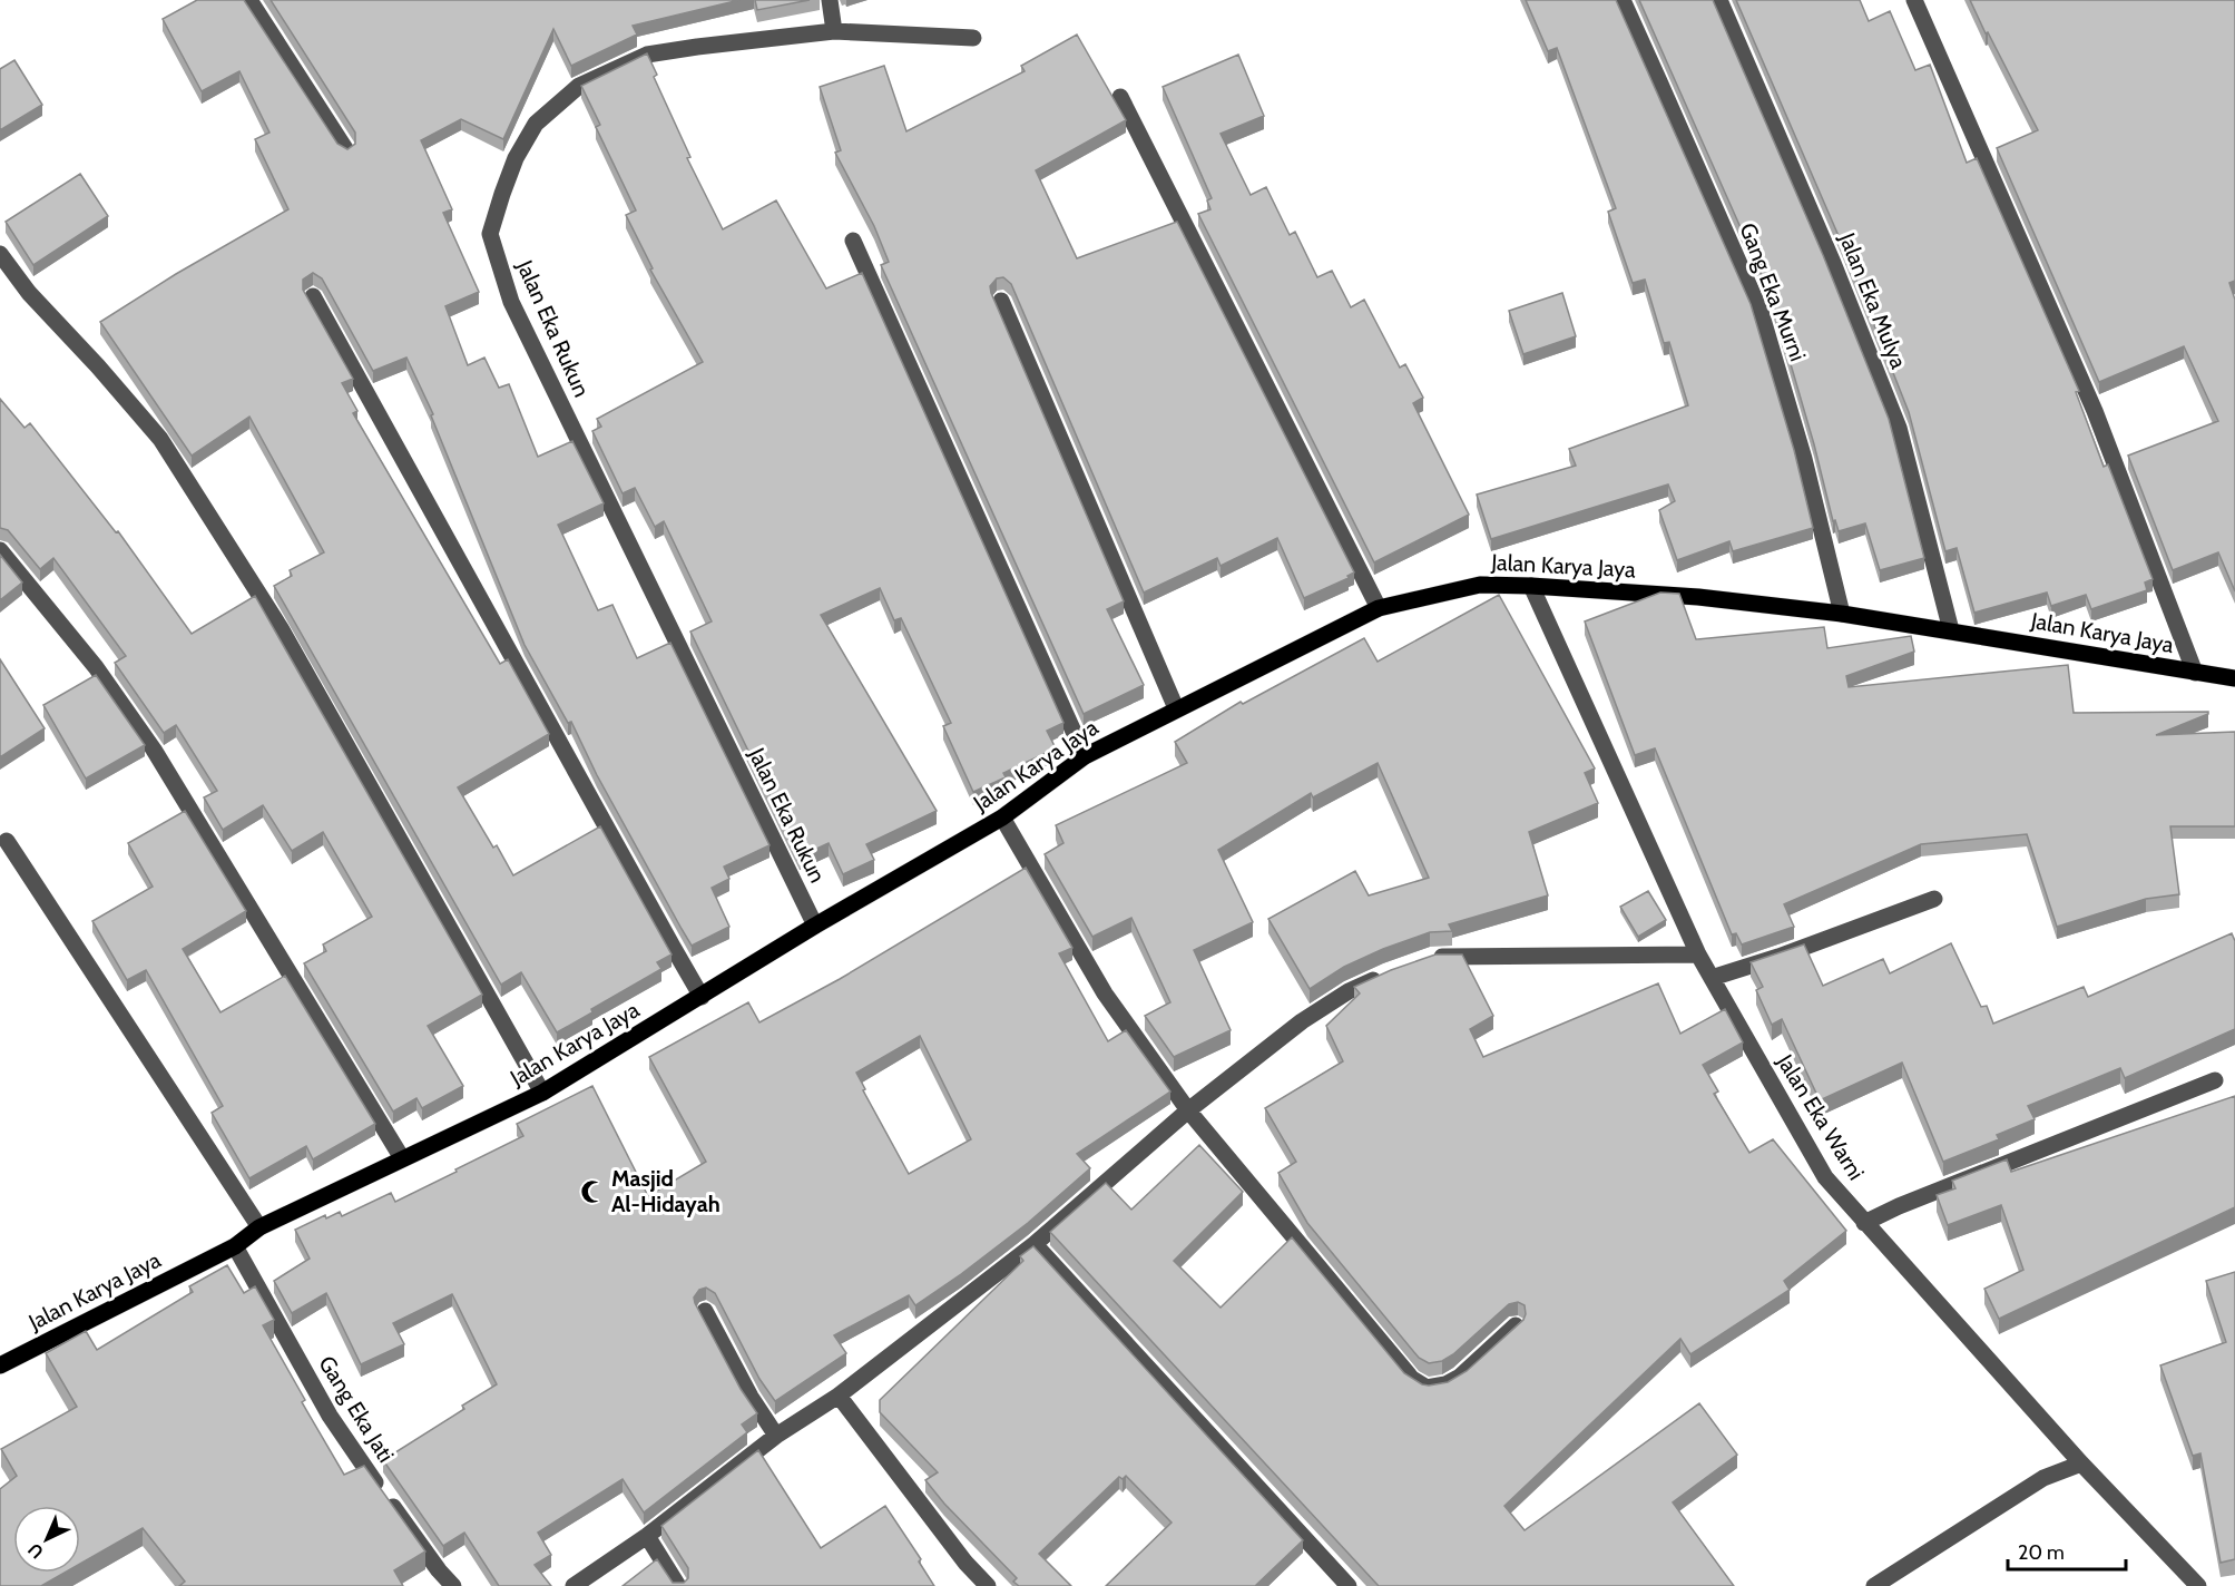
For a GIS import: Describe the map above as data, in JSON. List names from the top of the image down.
{
  "streets": {
    "main road": ["Jalan Karya Jaya"],
    "street": [
      "Gang Eka Murni",
      "Jalan Eka Mulya",
      "Jalan Eka Rukun",
      "Jalan Eka Warni",
      "Gang Eka Jati"
    ]
  },
  "crossings": [
    ["Gang Eka Murni", "Jalan Karya Jaya"],
    ["Jalan Eka Mulya", "Jalan Karya Jaya"],
    ["Jalan Eka Rukun", "Jalan Karya Jaya"],
    ["Jalan Karya Jaya", "Jalan Eka Warni"],
    ["Jalan Karya Jaya", "Gang Eka Jati"]
  ],
  "places": {
    "mosque": ["Masjid Al-Hidayah"]
  },
  "scale_bar": "20 m",
  "north": "bottom left"
}
